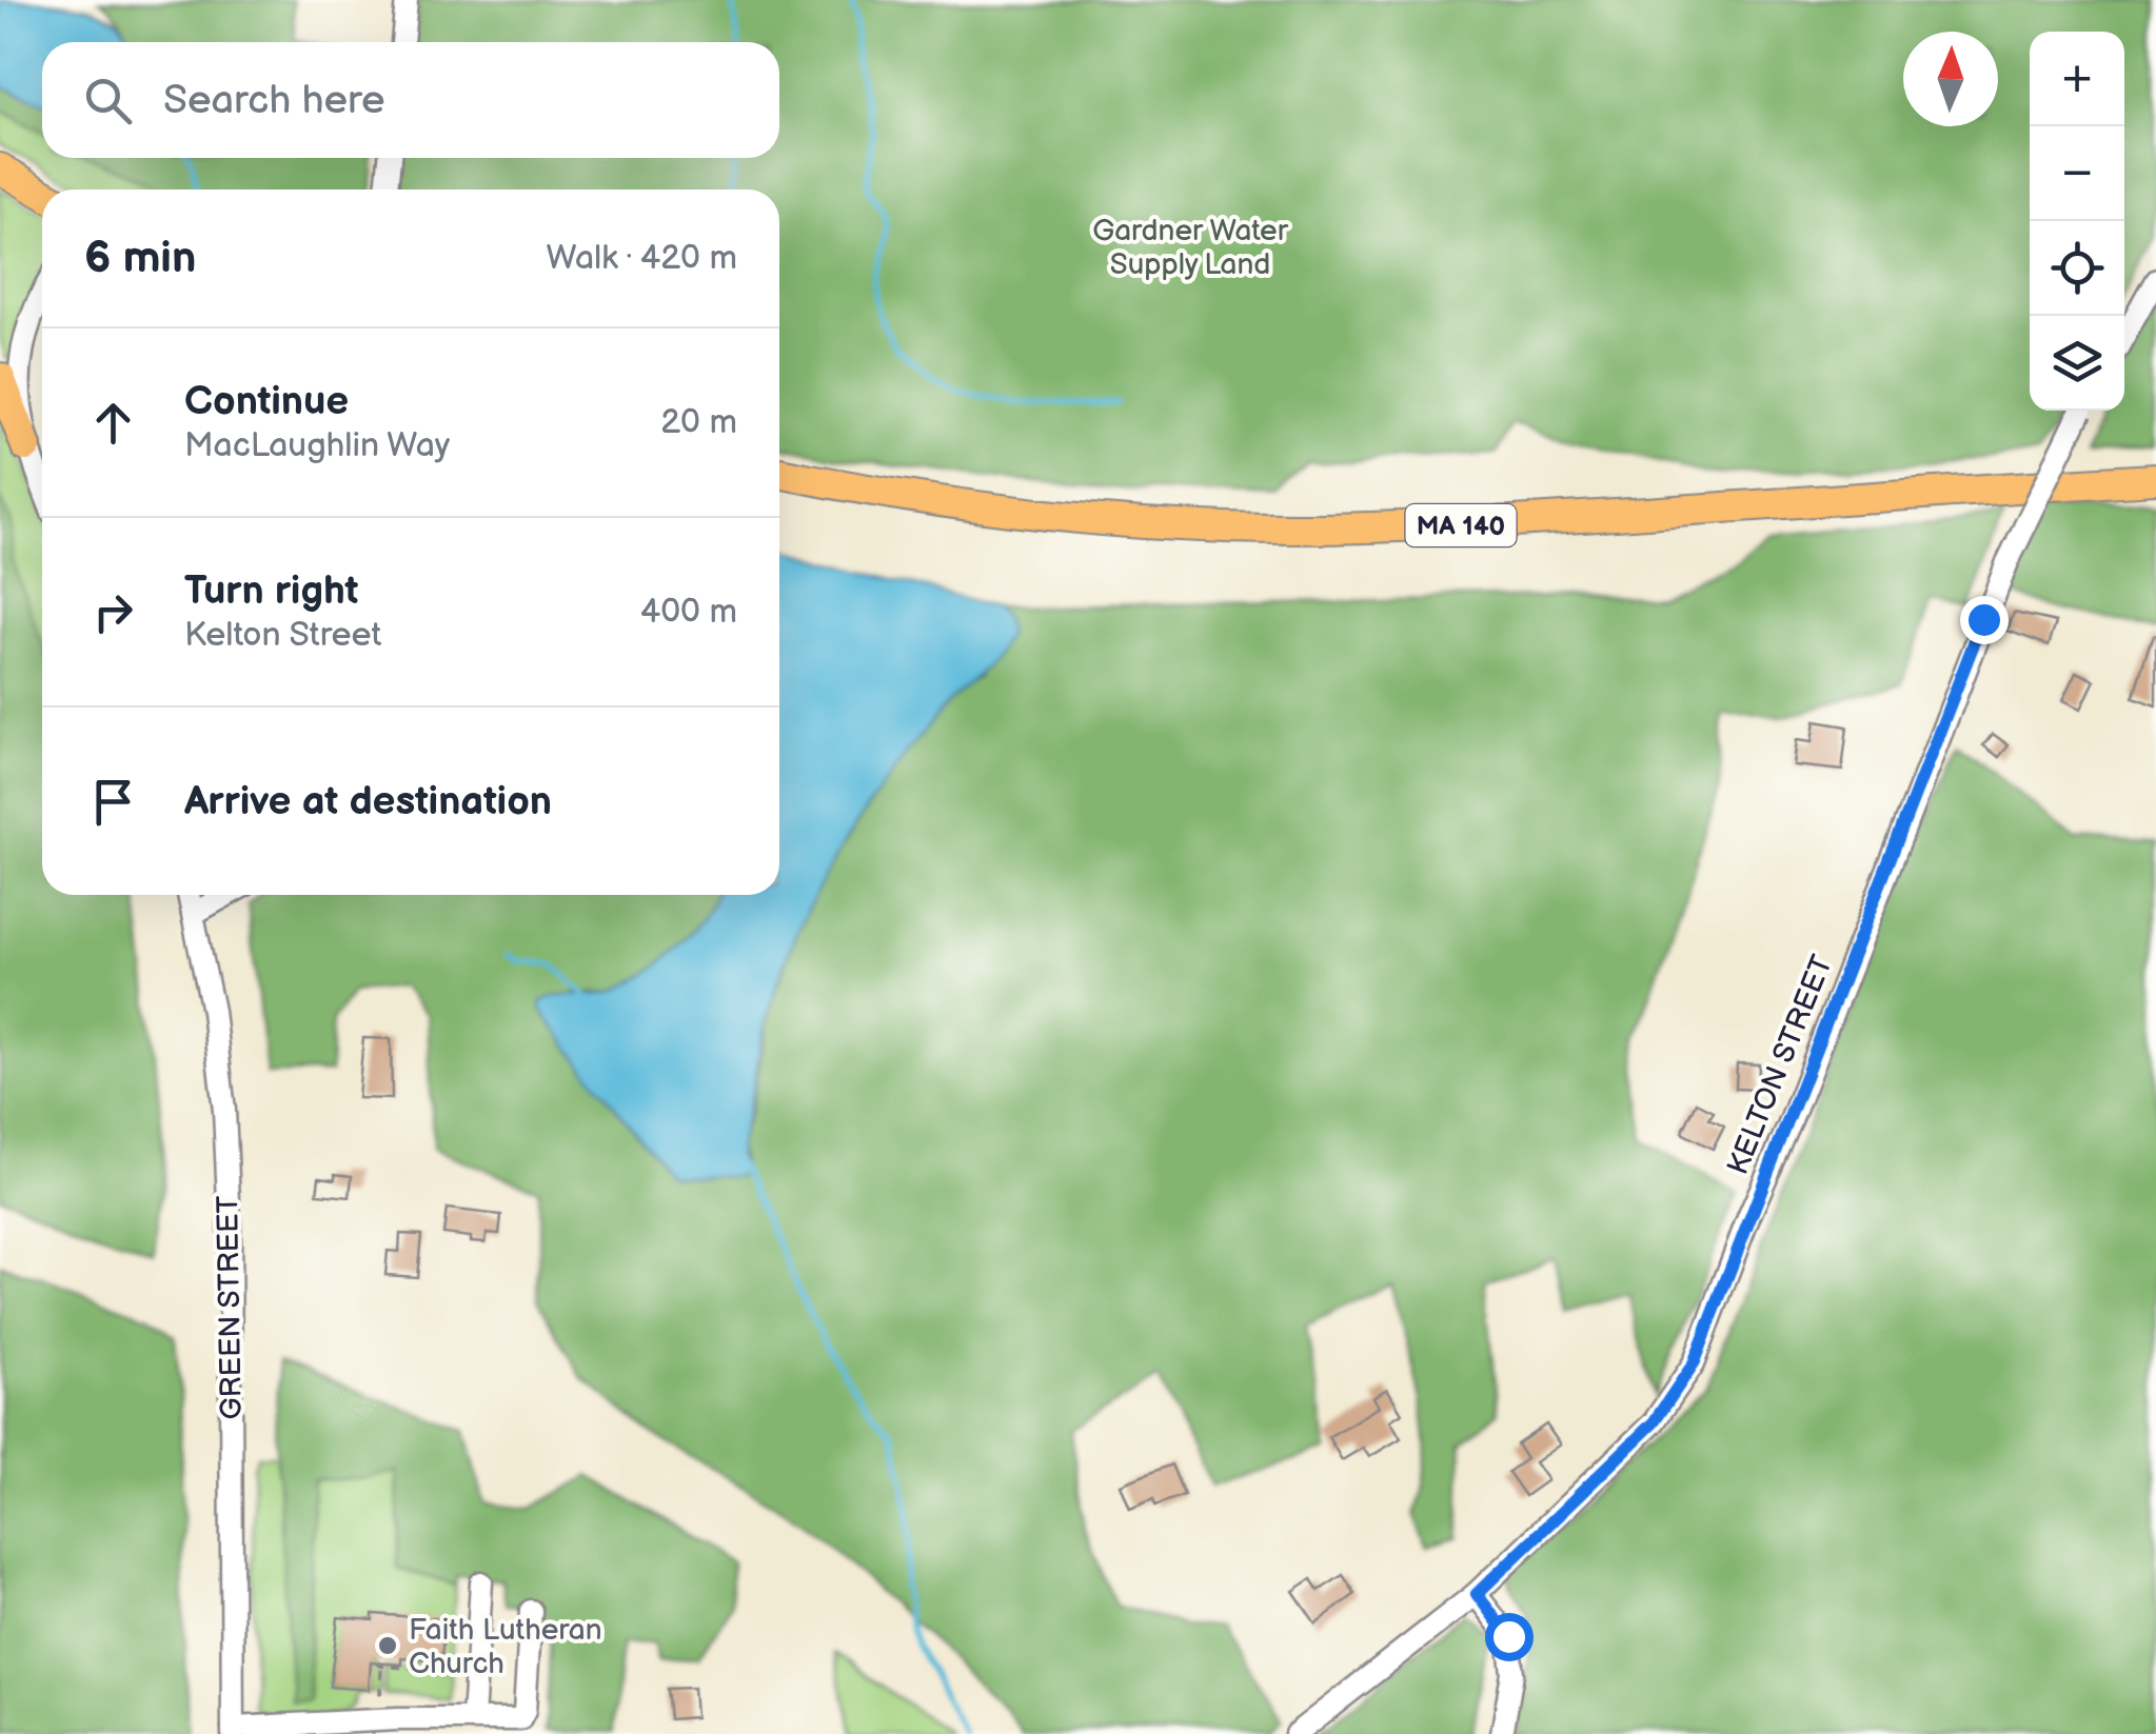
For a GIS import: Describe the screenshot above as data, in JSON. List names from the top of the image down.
{
  "streets": {
    "highway": ["MA 140"],
    "street": ["KELTON STREET", "GREEN STREET"]
  },
  "parks": ["Gardner Water Supply Land"],
  "places": ["Faith Lutheran Church"],
  "north": "top",
  "page": {
    "map_buttons": ["+", "−"],
    "search": "Search here",
    "heading": ["6 min", "Walk · 420 m"],
    "list": [
      ["Continue", "MacLaughlin Way", "20 m"],
      ["Turn right", "Kelton Street", "400 m"],
      "Arrive at destination"
    ]
  }
}
